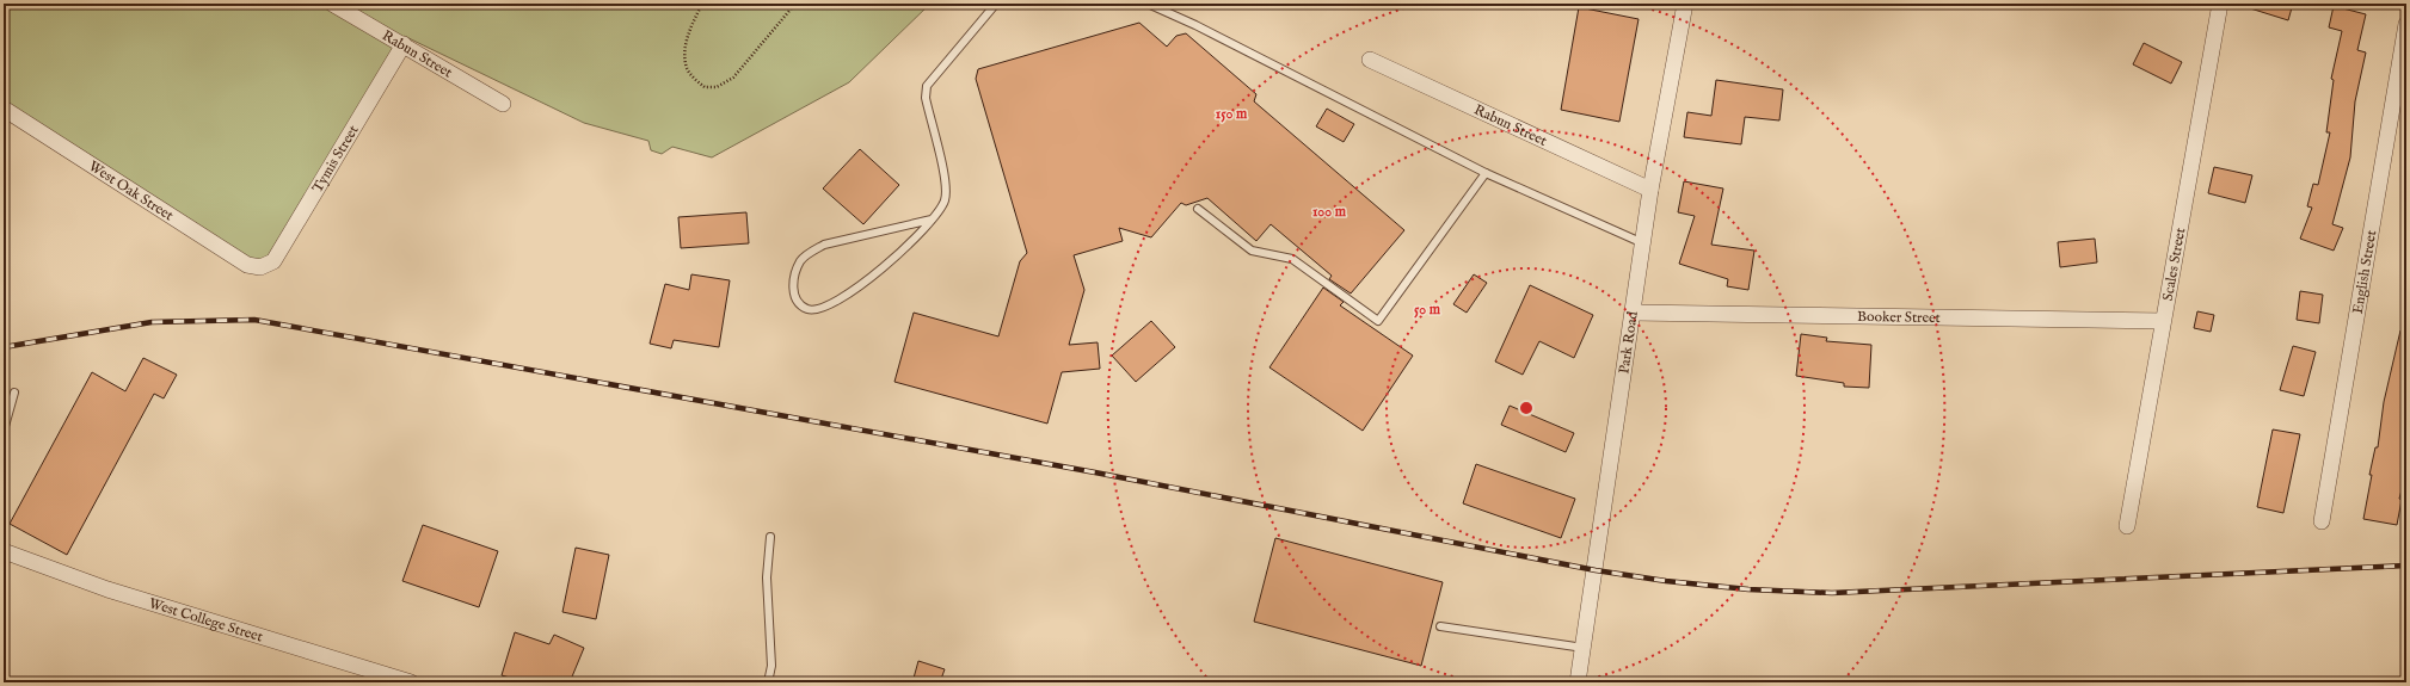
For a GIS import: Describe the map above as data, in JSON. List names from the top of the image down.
{
  "streets": {
    "street": [
      "Rabun Street",
      "Tymis Street",
      "West Oak Street",
      "Scales Street",
      "English Street",
      "Booker Street",
      "Park Road",
      "West College Street"
    ]
  },
  "crossings": [
    ["Rabun Street", "Tymis Street"],
    ["Rabun Street", "Park Road"],
    ["Tymis Street", "West Oak Street"],
    ["Scales Street", "Booker Street"],
    ["Booker Street", "Park Road"]
  ],
  "rings": ["150 m", "100 m", "50 m"]
}
